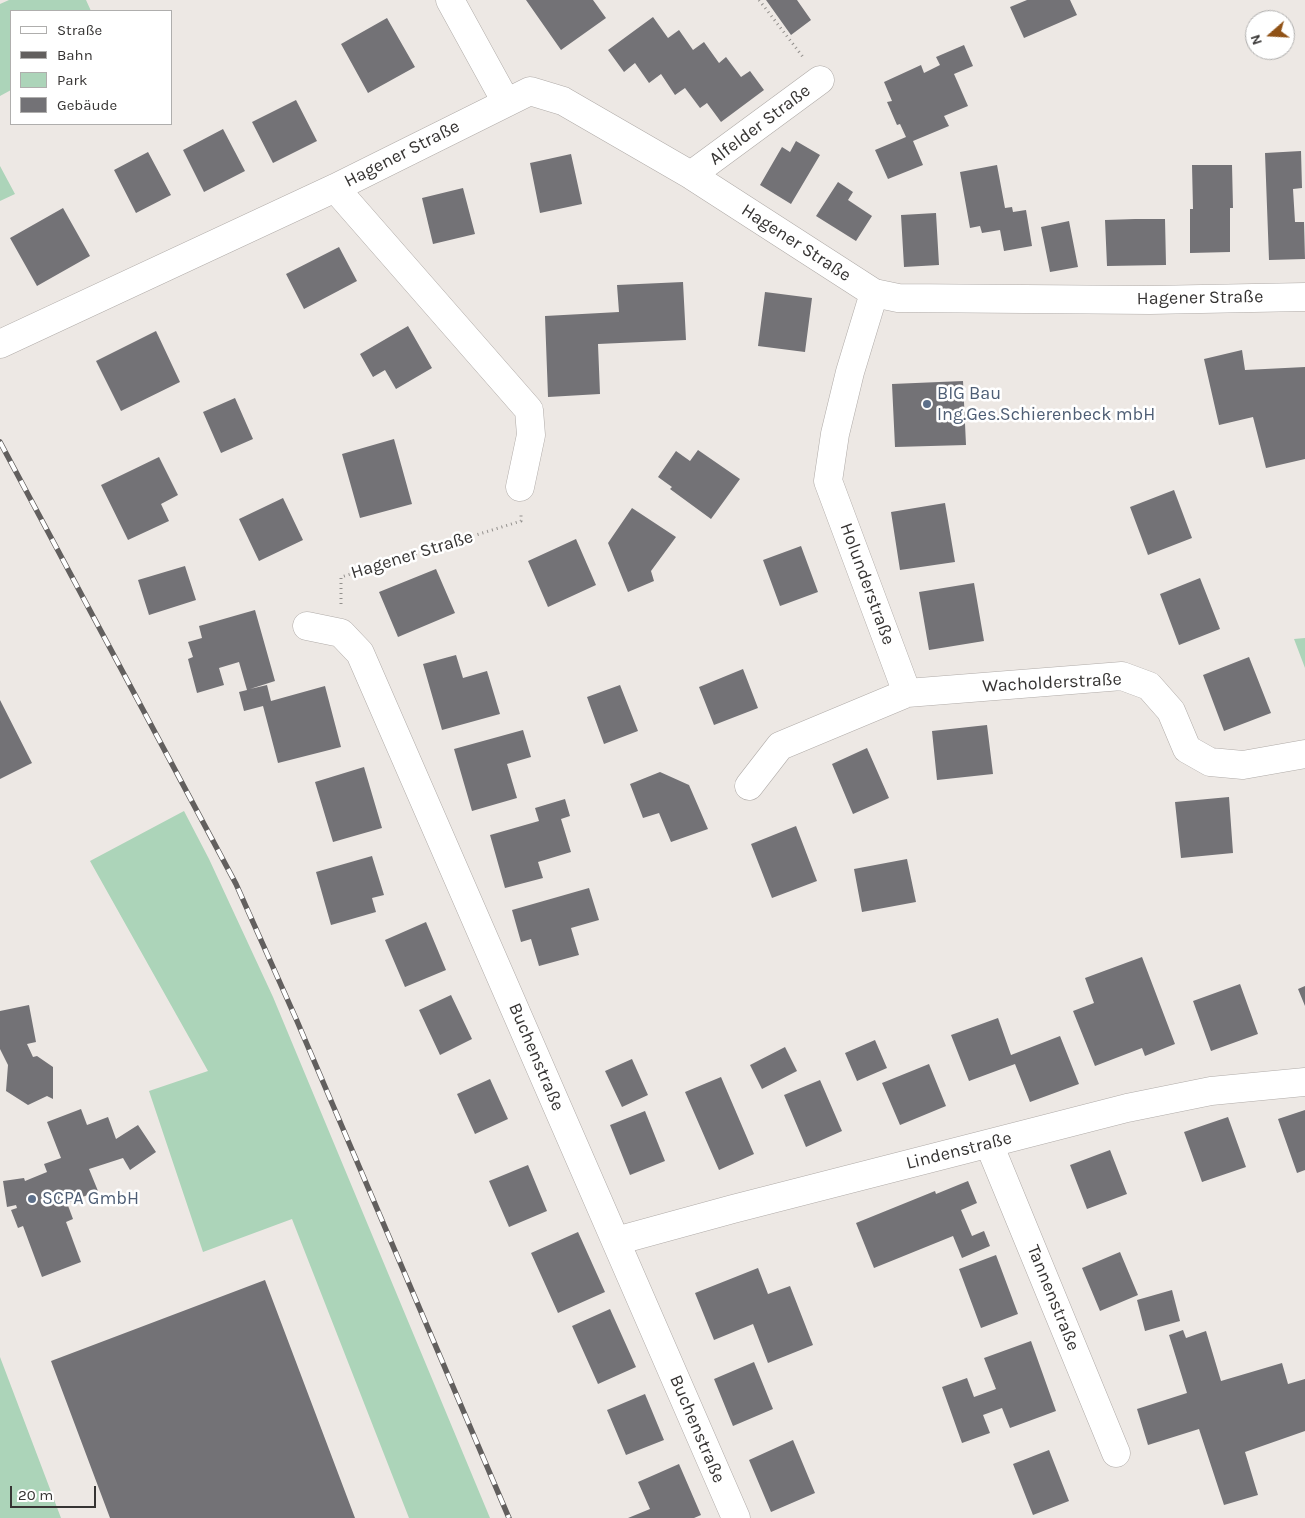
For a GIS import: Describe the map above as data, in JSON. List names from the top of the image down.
{
  "streets": {
    "street": [
      "Alfelder Straße",
      "Hagener Straße",
      "Holunderstraße",
      "Wacholderstraße",
      "Buchenstraße",
      "Lindenstraße",
      "Tannenstraße"
    ]
  },
  "crossings": [
    ["Alfelder Straße", "Hagener Straße"],
    ["Hagener Straße", "Holunderstraße"],
    ["Hagener Straße", "Buchenstraße"],
    ["Holunderstraße", "Wacholderstraße"],
    ["Buchenstraße", "Lindenstraße"],
    ["Lindenstraße", "Tannenstraße"]
  ],
  "places": ["BIG Bau Ing.Ges.Schierenbeck mbH", "SCPA GmbH"],
  "legend": [
    "Straße",
    "Bahn",
    "Park",
    "Gebäude"
  ],
  "scale_bar": "20 m",
  "north": "left"
}
